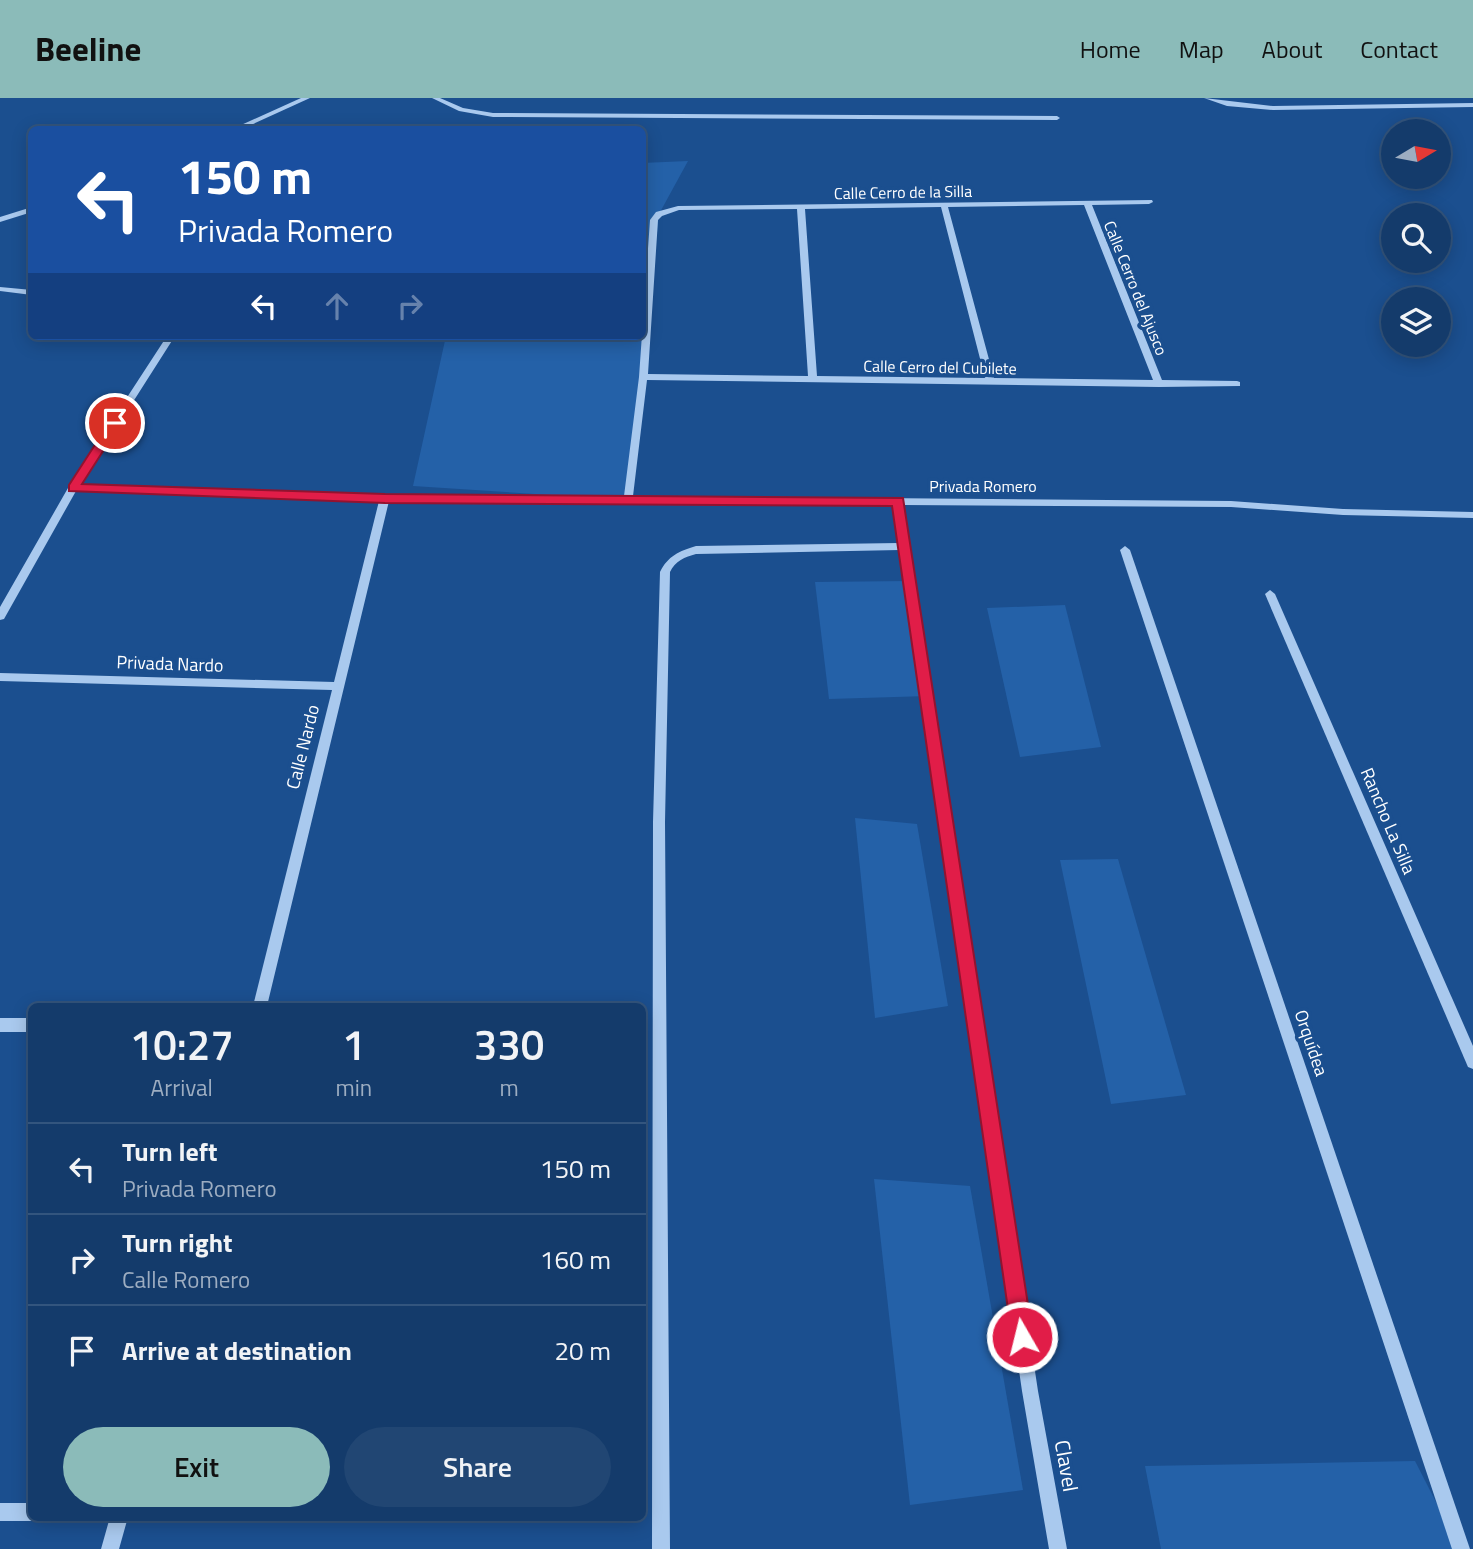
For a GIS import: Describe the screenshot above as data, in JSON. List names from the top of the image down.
{
  "streets": {
    "street": [
      "Calle Cerro de la Silla",
      "Calle Cerro del Ajusco",
      "Calle Cerro del Cubilete",
      "Privada Romero",
      "Privada Nardo",
      "Calle Nardo",
      "Rancho La Silla",
      "Orquídea",
      "Clavel"
    ]
  },
  "crossings": [
    ["Calle Cerro de la Silla", "Calle Cerro del Ajusco"],
    ["Calle Cerro de la Silla", "Calle Cerro del Cubilete"],
    ["Calle Cerro del Ajusco", "Calle Cerro del Cubilete"],
    ["Privada Romero", "Calle Nardo"],
    ["Privada Nardo", "Calle Nardo"]
  ],
  "north": "right",
  "page": {
    "header": "Beeline",
    "nav": [
      "Home",
      "Map",
      "About",
      "Contact"
    ],
    "turn": ["150 m", "Privada Romero"],
    "eta": [
      "10:27",
      "Arrival",
      "1",
      "min",
      "330",
      "m"
    ],
    "list": [
      {
        "name": "Turn left",
        "note": "Privada Romero",
        "value": "150 m"
      },
      {
        "name": "Turn right",
        "note": "Calle Romero",
        "value": "160 m"
      },
      {
        "name": "Arrive at destination",
        "value": "20 m"
      }
    ],
    "buttons": ["Exit", "Share"]
  }
}
